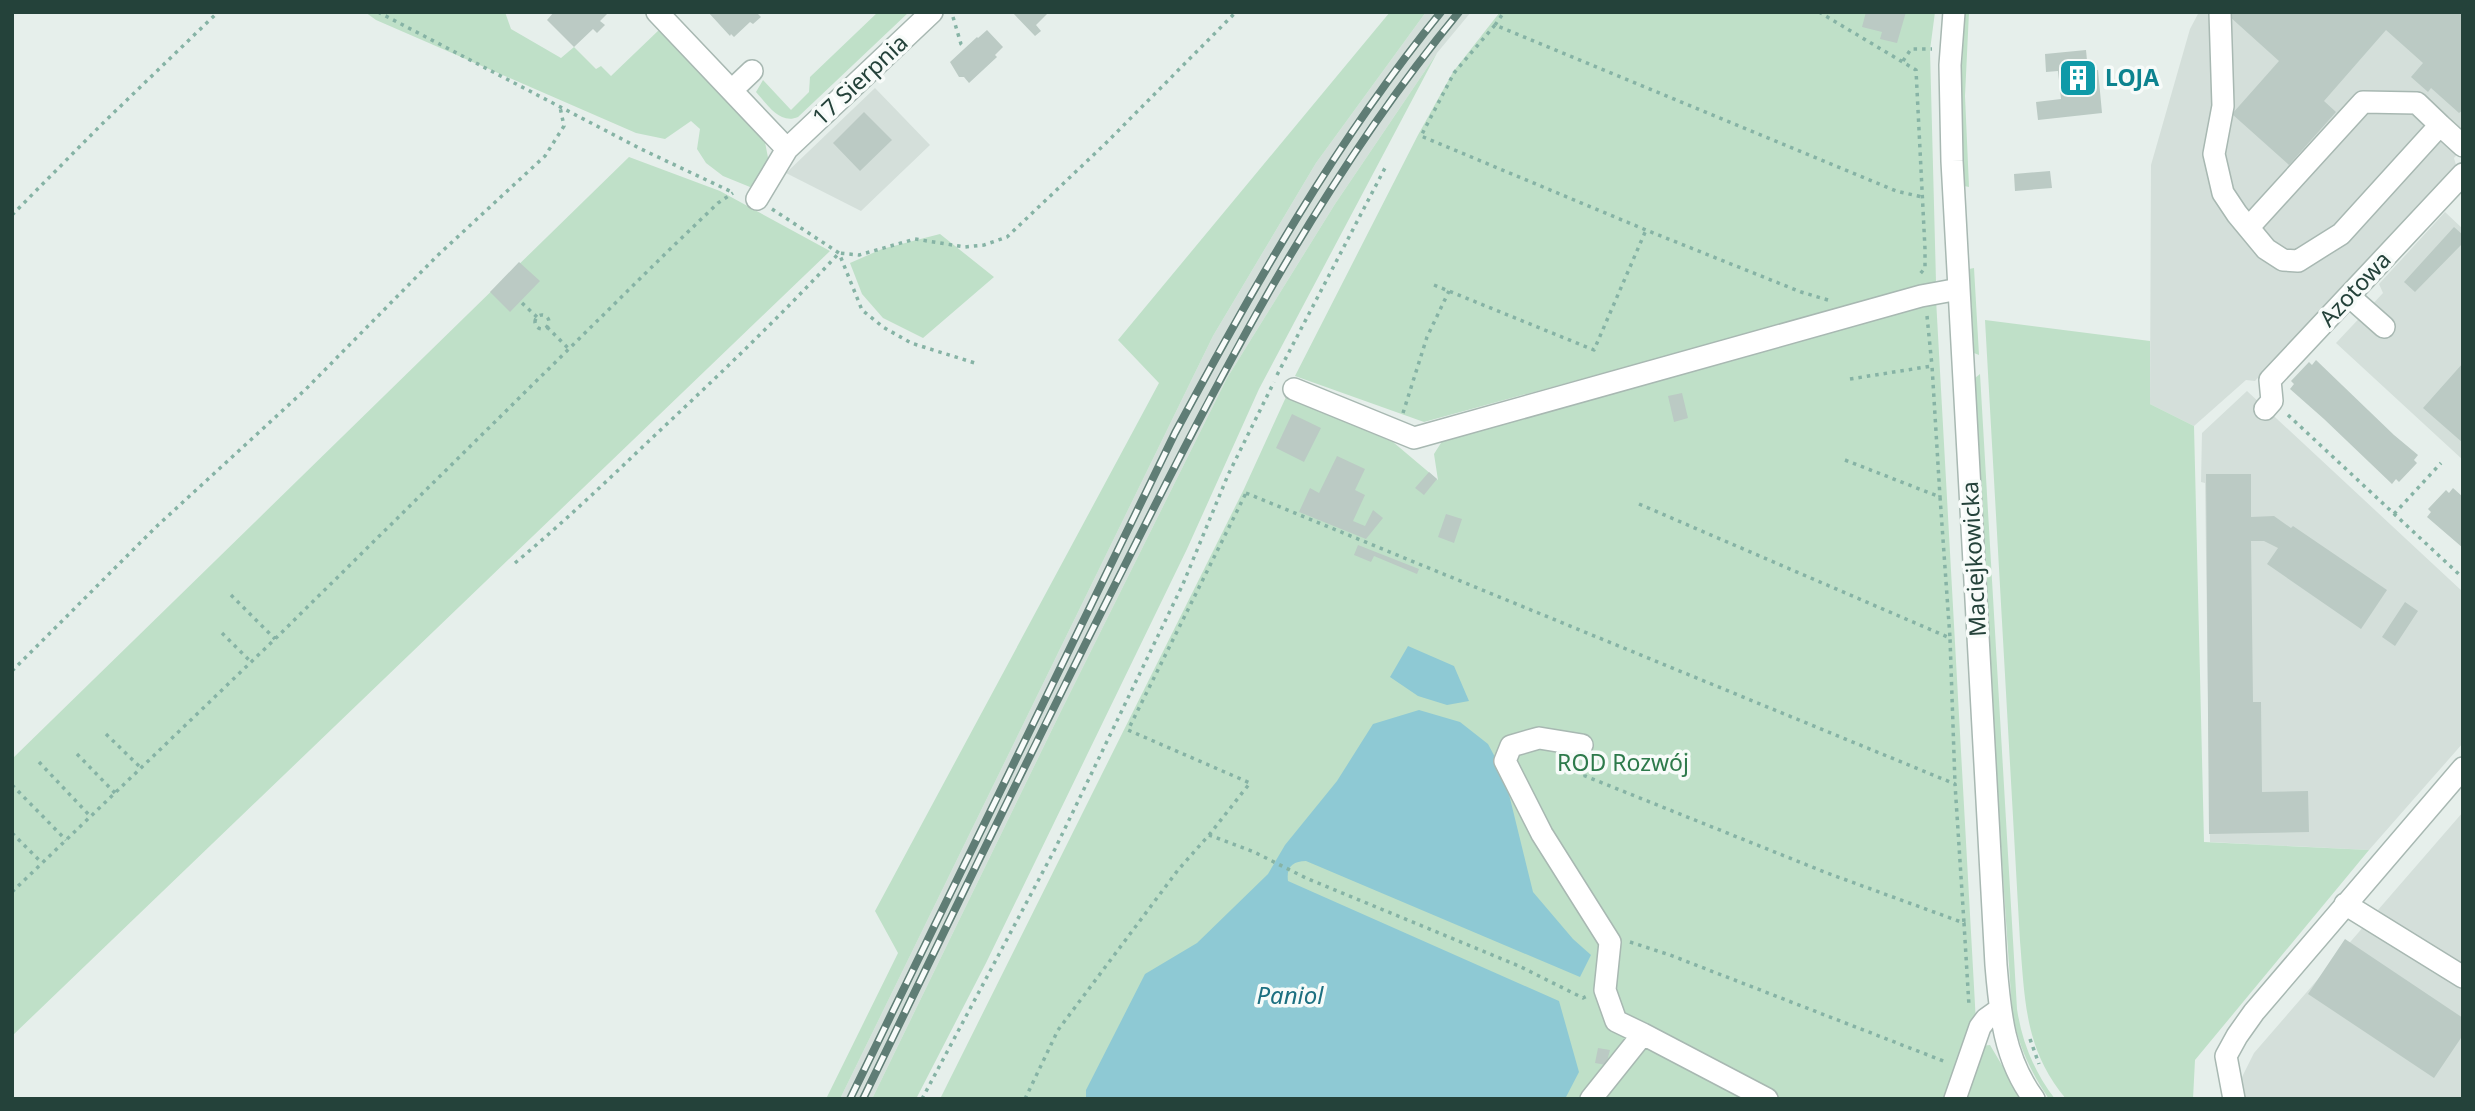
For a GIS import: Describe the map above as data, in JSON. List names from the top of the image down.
{
  "streets": {
    "street": ["17 Sierpnia", "Azotowa", "Maciejkowicka"]
  },
  "water": ["Paniol"],
  "parks": ["ROD Rozwój"],
  "places": {
    "building": ["LOJA"]
  }
}
